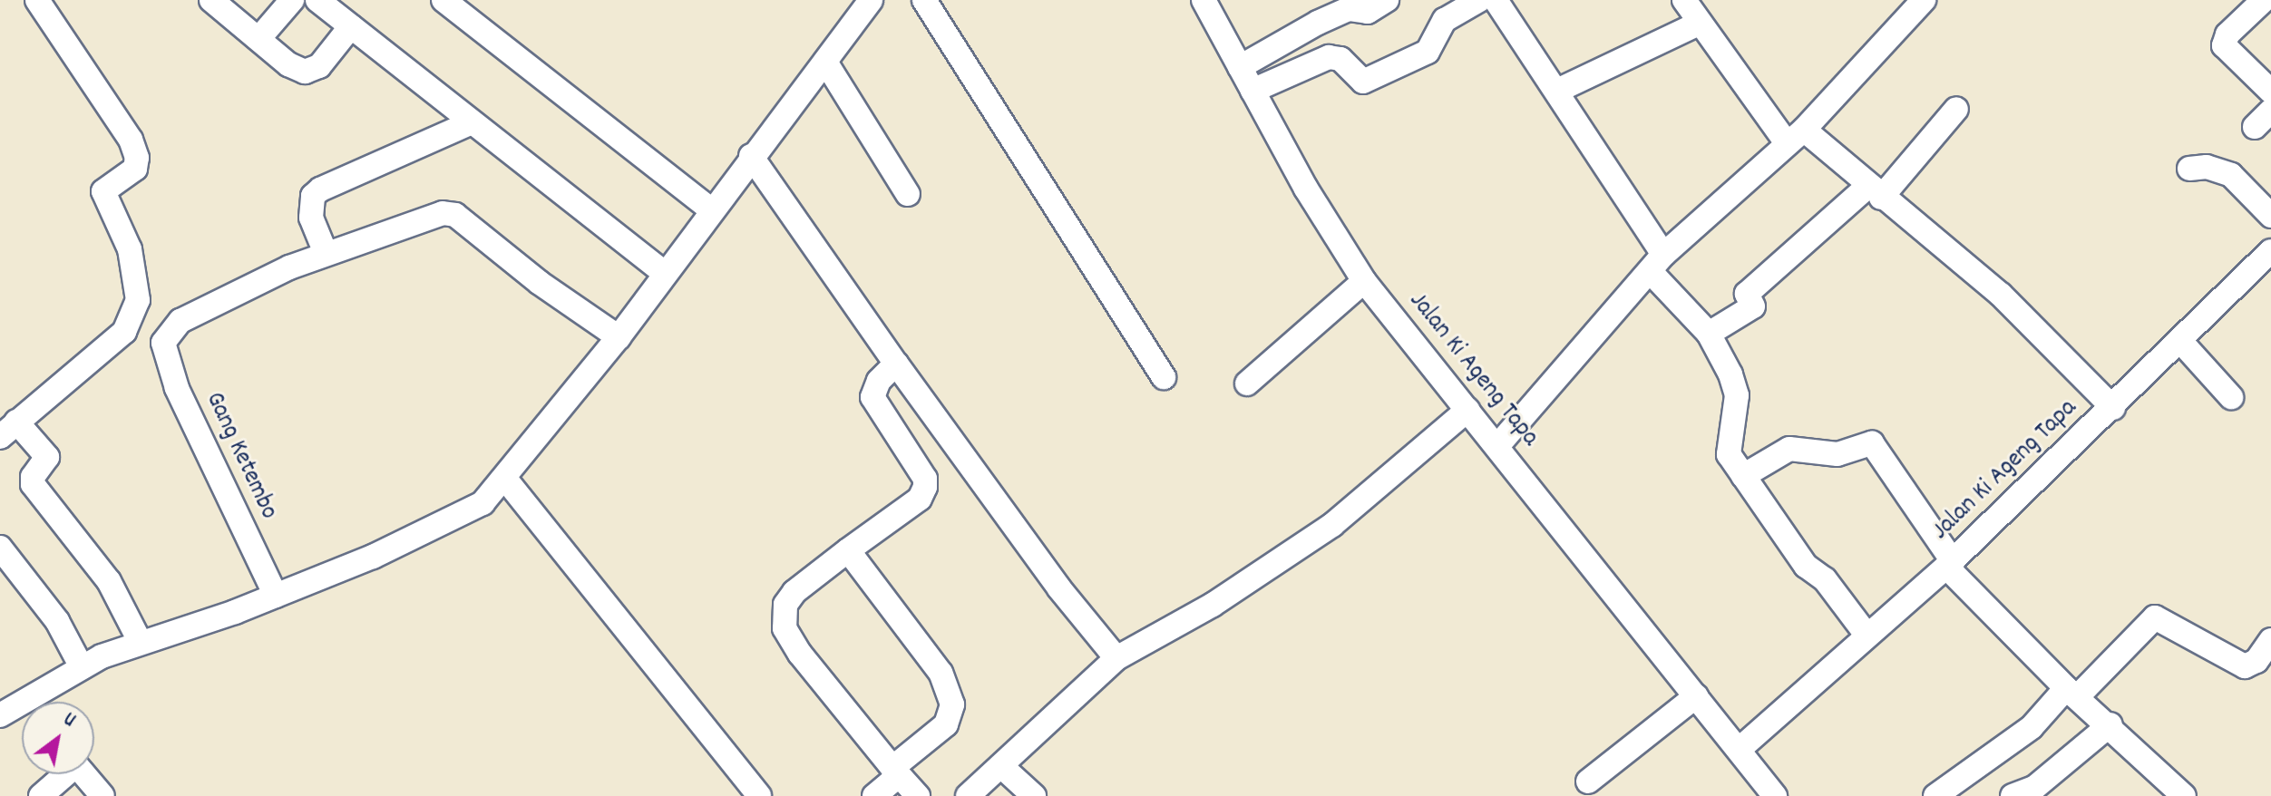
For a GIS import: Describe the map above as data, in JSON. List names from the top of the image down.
{
  "streets": {
    "street": ["Jalan Ki Ageng Tapa", "Gang Ketembo"]
  },
  "north": "top right"
}
